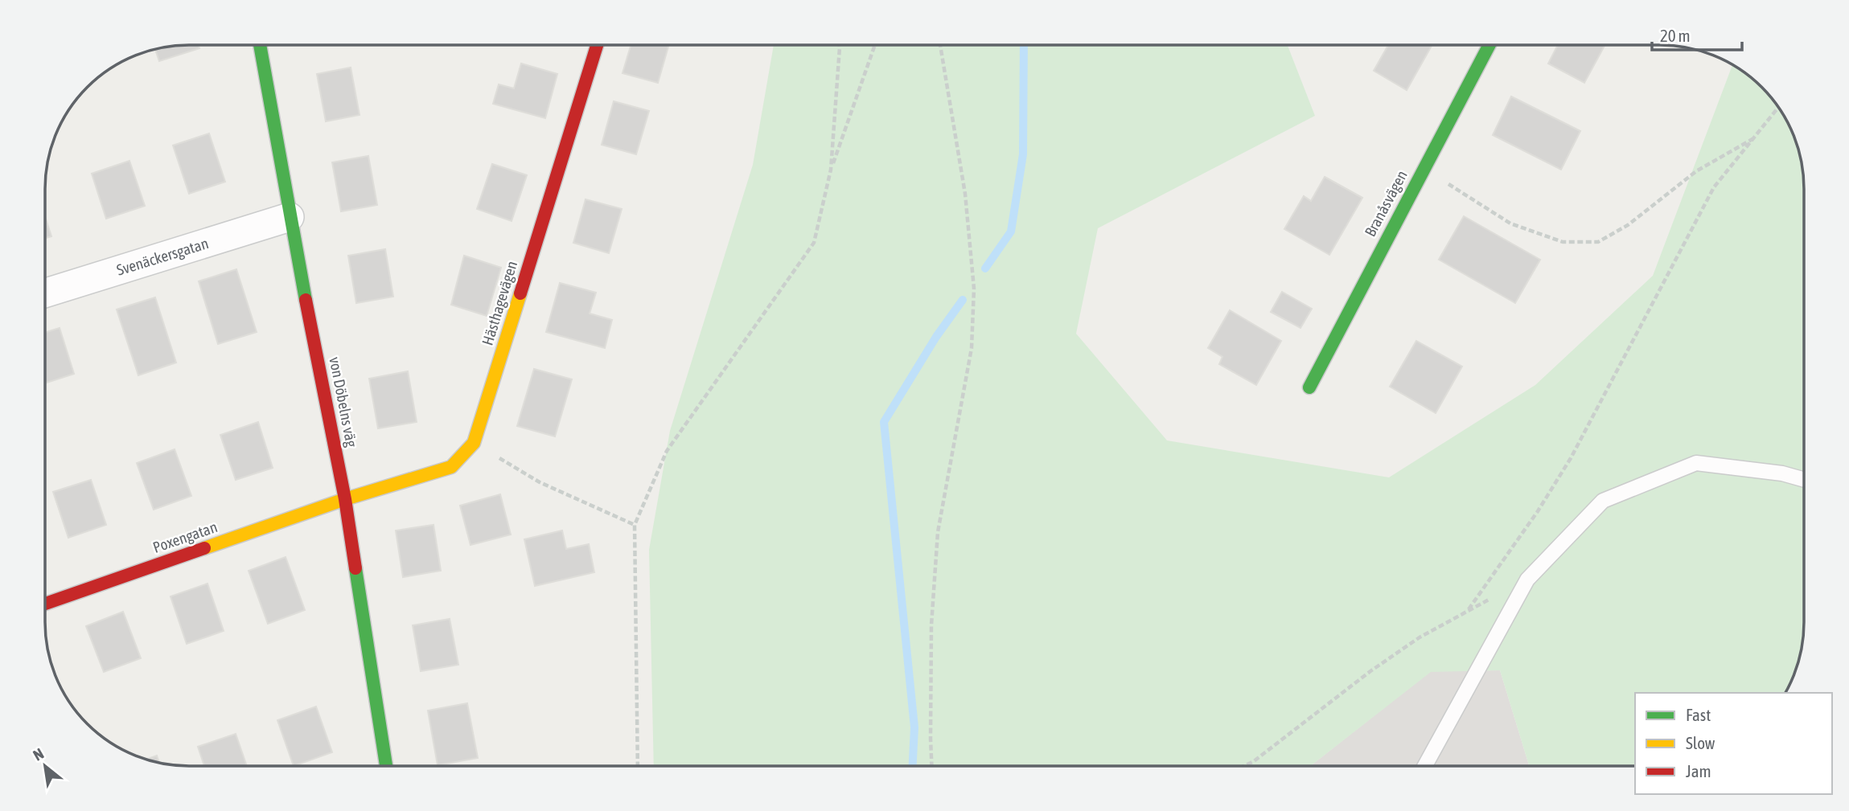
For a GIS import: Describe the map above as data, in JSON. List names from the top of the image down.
{
  "streets": {
    "street": [
      "Branåsvägen",
      "Svenäckersgatan",
      "Hästhagevägen",
      "von Döbelns väg",
      "Poxengatan"
    ]
  },
  "crossings": [
    ["Svenäckersgatan", "von Döbelns väg"],
    ["Hästhagevägen", "von Döbelns väg"],
    ["Hästhagevägen", "Poxengatan"],
    ["von Döbelns väg", "Poxengatan"]
  ],
  "legend": ["Fast", "Slow", "Jam"],
  "scale_bar": "20 m",
  "north": "top left"
}
